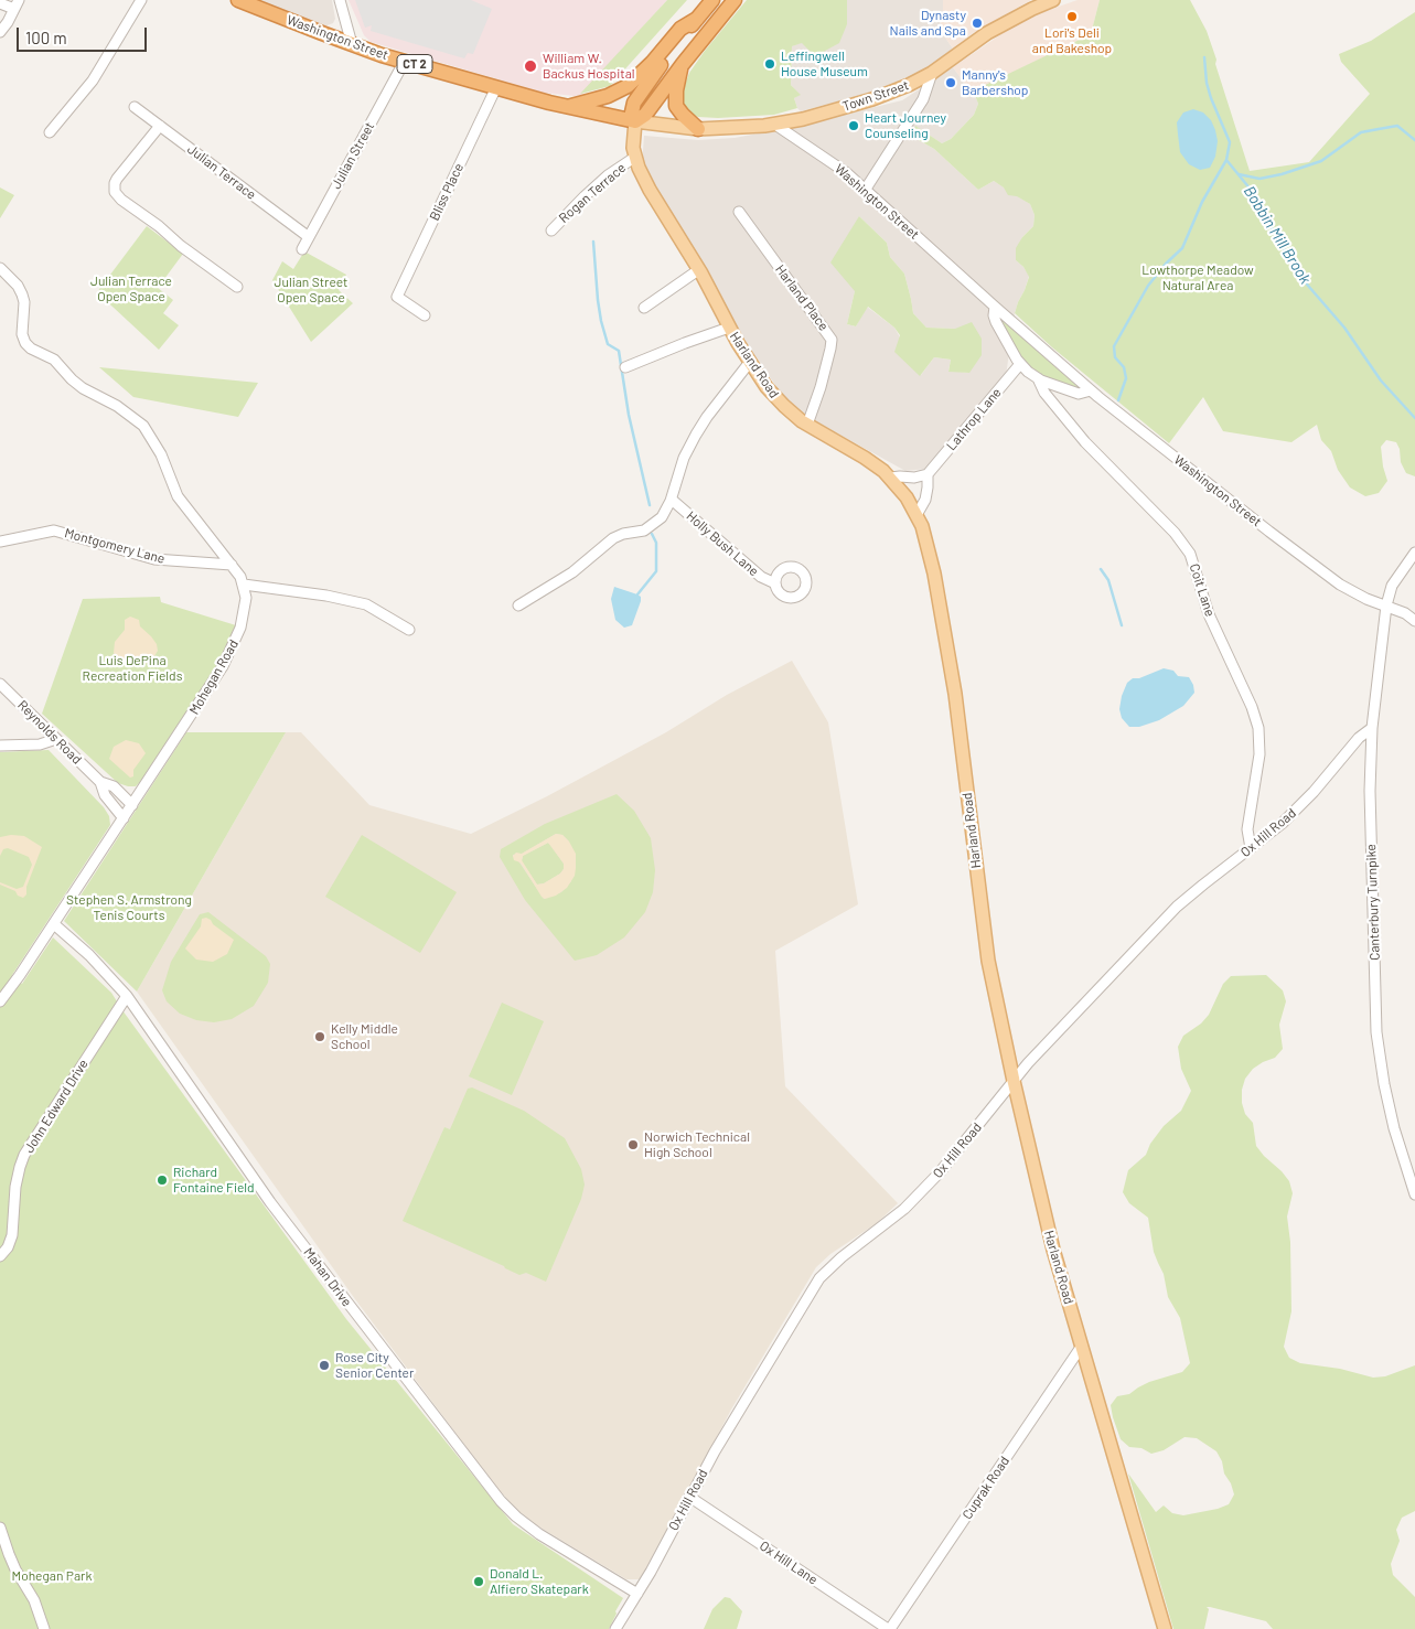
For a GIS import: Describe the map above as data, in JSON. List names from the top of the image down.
{
  "streets": {
    "highway": ["Washington Street", "CT 2"],
    "main road": ["Town Street", "Harland Road"],
    "street": [
      "Julian Street",
      "Julian Terrace",
      "Bliss Place",
      "Rogan Terrace",
      "Harland Place",
      "Lathrop Lane",
      "Holly Bush Lane",
      "Montgomery Lane",
      "Coit Lane",
      "Mohegan Road",
      "Reynolds Road",
      "Ox Hill Road",
      "Canterbury Turnpike",
      "John Edward Drive",
      "Mahan Drive",
      "Cuprak Road",
      "Ox Hill Lane"
    ]
  },
  "crossings": [
    ["Washington Street", "CT 2"],
    ["Washington Street", "Town Street"],
    ["Washington Street", "Julian Street"],
    ["Washington Street", "Bliss Place"],
    ["Washington Street", "Harland Road"],
    ["Washington Street", "Canterbury Turnpike"],
    ["Julian Street", "Julian Terrace"],
    ["Rogan Terrace", "Harland Road"],
    ["Harland Place", "Harland Road"],
    ["Harland Road", "Ox Hill Road"],
    ["Harland Road", "Cuprak Road"],
    ["Montgomery Lane", "Mohegan Road"],
    ["Coit Lane", "Ox Hill Road"],
    ["Mohegan Road", "Reynolds Road"],
    ["Mohegan Road", "Mahan Drive"],
    ["Ox Hill Road", "Canterbury Turnpike"],
    ["Ox Hill Road", "Mahan Drive"],
    ["Ox Hill Road", "Ox Hill Lane"],
    ["John Edward Drive", "Mahan Drive"],
    ["Cuprak Road", "Ox Hill Lane"]
  ],
  "water": ["Bobbin Mill Brook"],
  "parks": [
    "Lowthorpe Meadow Natural Area",
    "Julian Terrace Open Space",
    "Julian Street Open Space",
    "Luis DePina Recreation Fields",
    "Stephen S. Armstrong Tenis Courts",
    "Mohegan Park"
  ],
  "places": [
    "Lori's Deli and Bakeshop",
    "Dynasty Nails and Spa",
    "Leffingwell House Museum",
    "William W. Backus Hospital",
    "Manny's Barbershop",
    "Heart Journey Counseling",
    "Kelly Middle School",
    "Norwich Technical High School",
    "Richard Fontaine Field",
    "Rose City Senior Center",
    "Donald L. Alfiero Skatepark"
  ],
  "scale_bar": "100 m"
}
